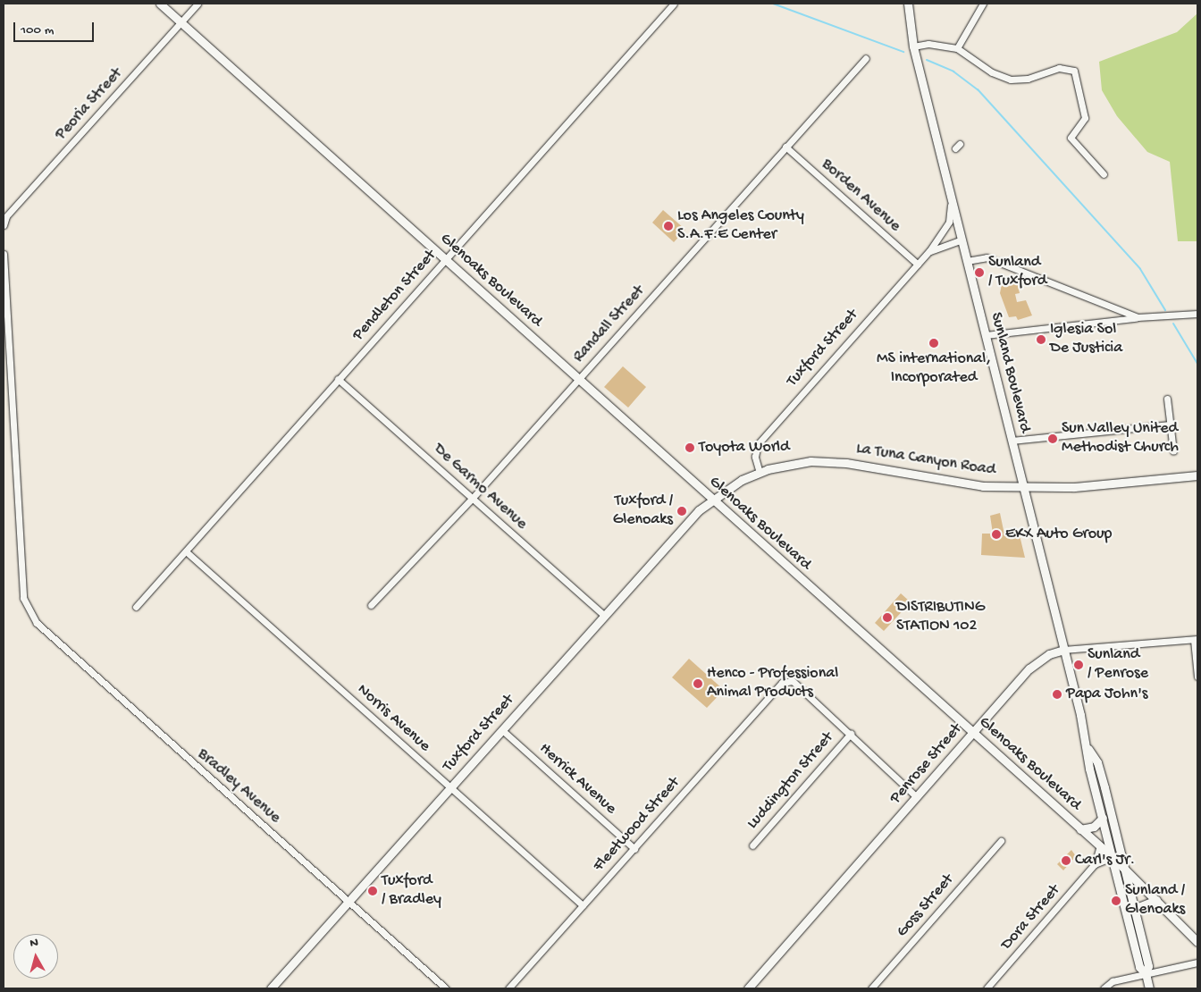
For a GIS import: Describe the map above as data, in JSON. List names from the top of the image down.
{
  "streets": {
    "main road": [
      "Glenoaks Boulevard",
      "Tuxford Street",
      "Sunland Boulevard",
      "La Tuna Canyon Road",
      "Penrose Street"
    ],
    "street": [
      "Peoria Street",
      "Borden Avenue",
      "Pendleton Street",
      "Randall Street",
      "De Garmo Avenue",
      "Norris Avenue",
      "Herrick Avenue",
      "Luddington Street",
      "Bradley Avenue",
      "Fleetwood Street",
      "Goss Street",
      "Dora Street"
    ]
  },
  "crossings": [
    ["Peoria Street", "Glenoaks Boulevard"],
    ["Borden Avenue", "Randall Street"],
    ["Borden Avenue", "Tuxford Street"],
    ["Glenoaks Boulevard", "Pendleton Street"],
    ["Glenoaks Boulevard", "Randall Street"],
    ["Glenoaks Boulevard", "Tuxford Street"],
    ["Glenoaks Boulevard", "Sunland Boulevard"],
    ["Glenoaks Boulevard", "La Tuna Canyon Road"],
    ["Glenoaks Boulevard", "Penrose Street"],
    ["Glenoaks Boulevard", "Dora Street"],
    ["Pendleton Street", "De Garmo Avenue"],
    ["Pendleton Street", "Norris Avenue"],
    ["Randall Street", "De Garmo Avenue"],
    ["Tuxford Street", "Sunland Boulevard"],
    ["Tuxford Street", "La Tuna Canyon Road"],
    ["Tuxford Street", "De Garmo Avenue"],
    ["Tuxford Street", "Norris Avenue"],
    ["Tuxford Street", "Herrick Avenue"],
    ["Tuxford Street", "Bradley Avenue"],
    ["Sunland Boulevard", "La Tuna Canyon Road"],
    ["Sunland Boulevard", "Penrose Street"],
    ["Sunland Boulevard", "Dora Street"],
    ["Norris Avenue", "Fleetwood Street"],
    ["Herrick Avenue", "Fleetwood Street"],
    ["Luddington Street", "Fleetwood Street"]
  ],
  "places": [
    "Los Angeles County S.A.F.E Center",
    "Sunland / Tuxford",
    "Iglesia Sol De Justicia",
    "MS international, Incorporated",
    "Sun Valley United Methodist Church",
    "Toyota World",
    "Tuxford / Glenoaks",
    "EKX Auto Group",
    "DISTRIBUTING STATION 102",
    "Sunland / Penrose",
    "Henco - Professional Animal Products",
    "Papa John's",
    "Carl's Jr.",
    "Tuxford / Bradley",
    "Sunland / Glenoaks"
  ],
  "scale_bar": "100 m",
  "north": "top"
}
